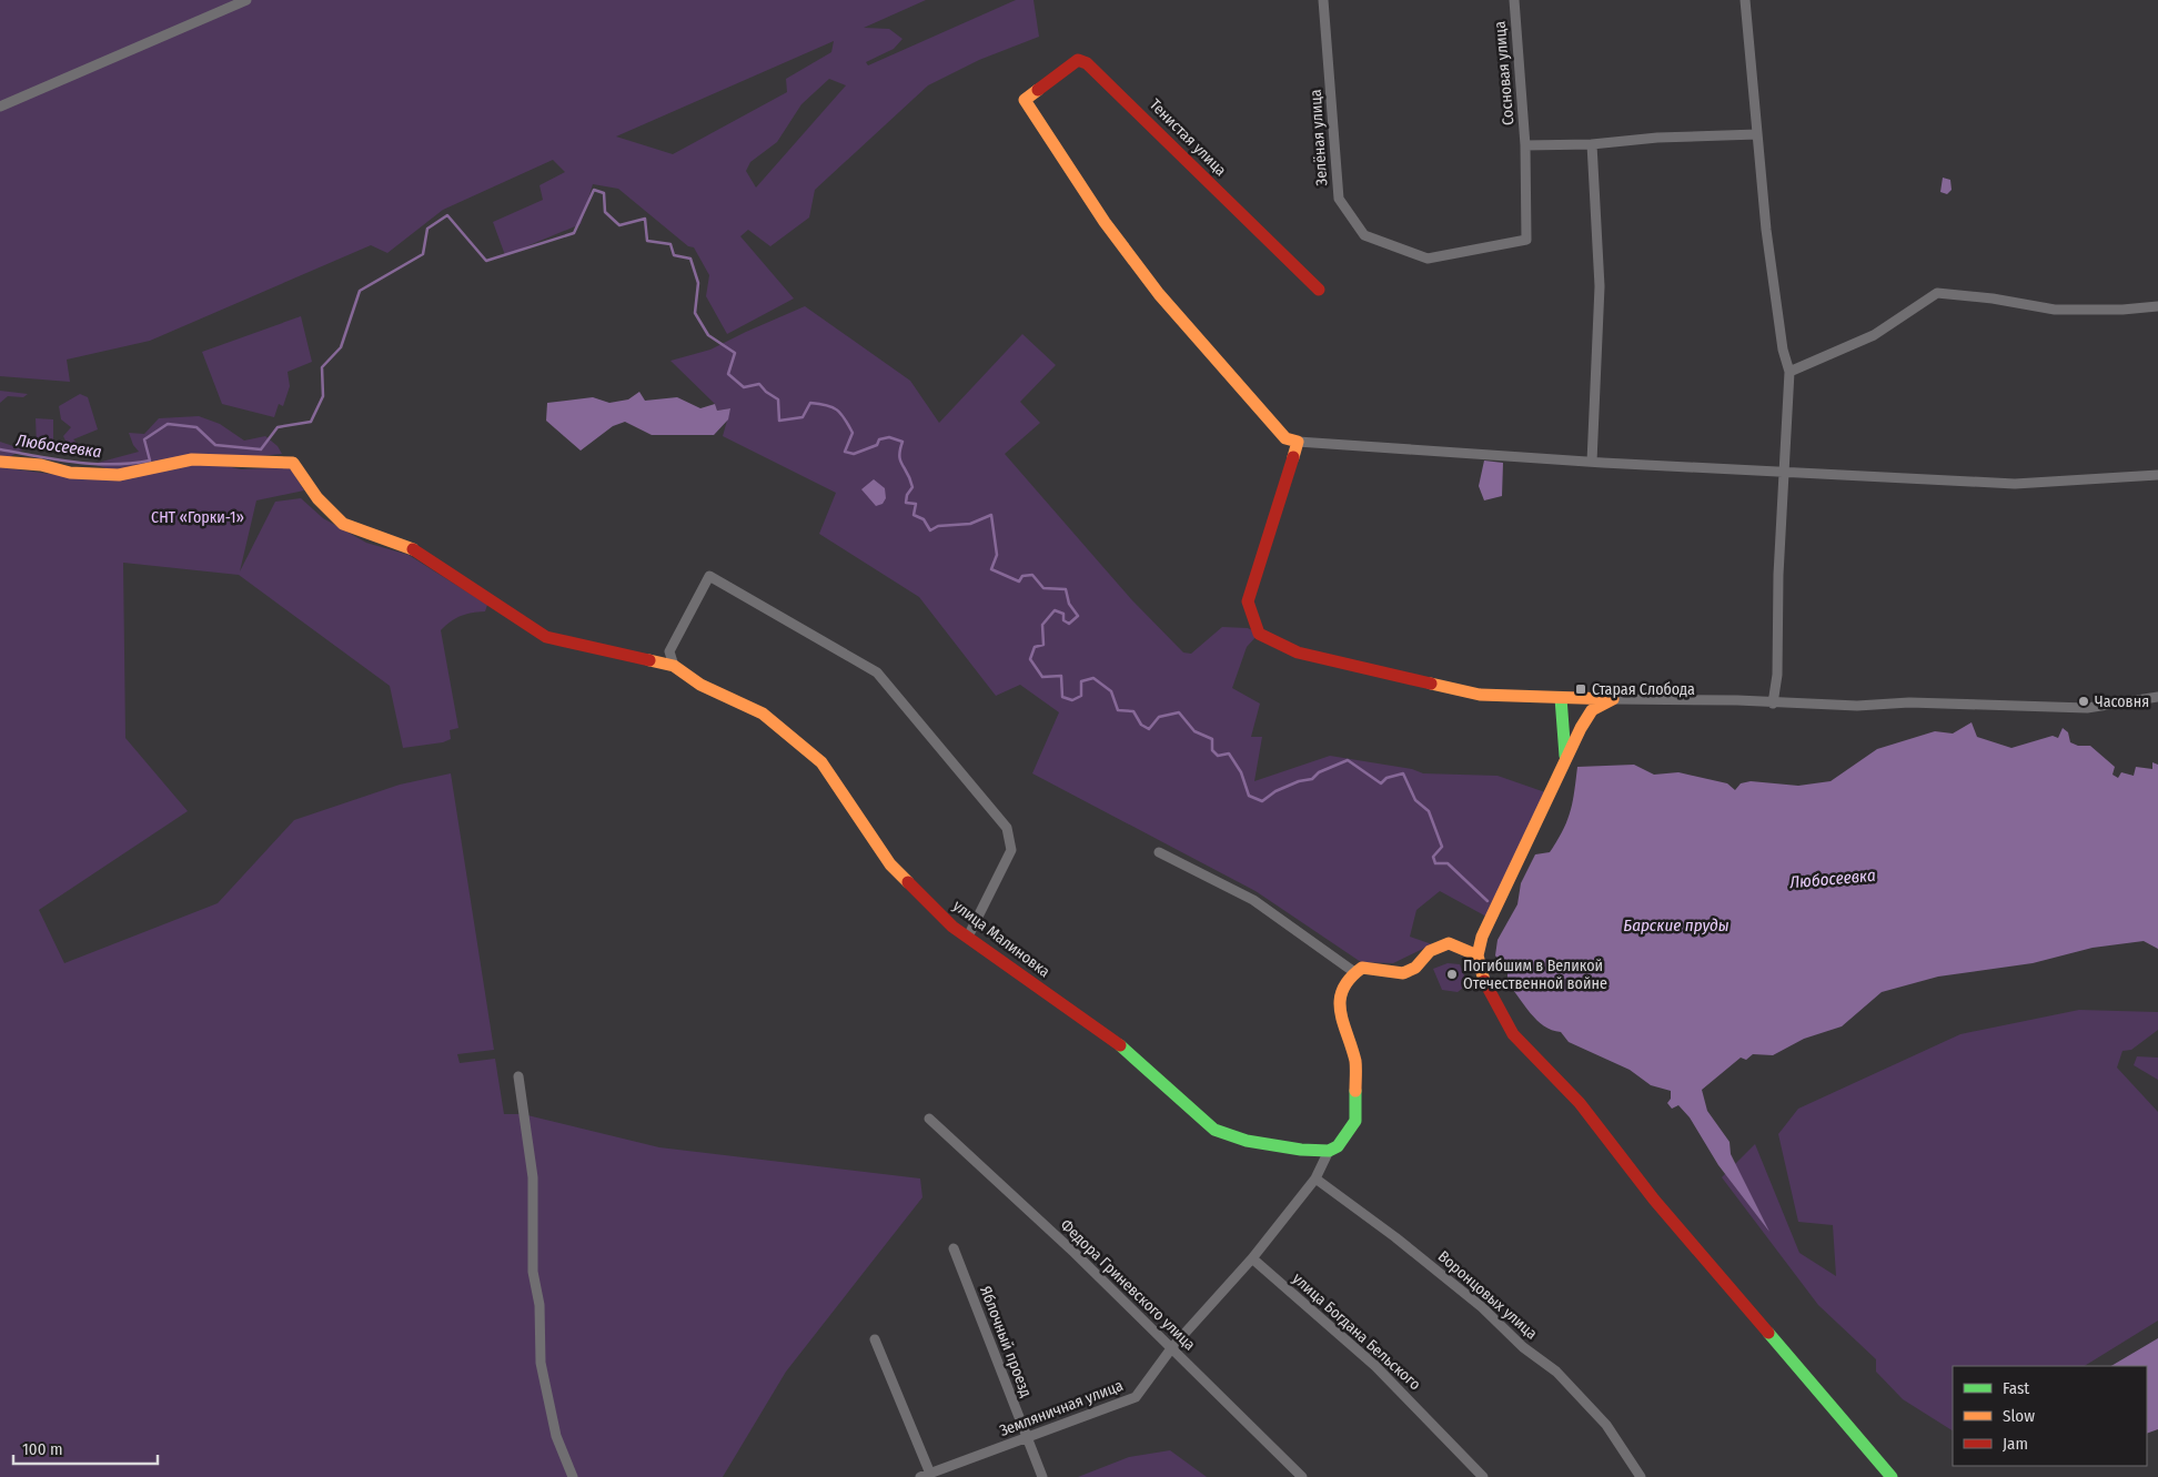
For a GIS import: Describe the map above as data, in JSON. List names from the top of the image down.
{
  "streets": {
    "street": [
      "Сосновая улица",
      "Тенистая улица",
      "Зелёная улица",
      "улица Малиновка",
      "Федора Гриневского улица",
      "Воронцовых улица",
      "улица Богдана Бельского",
      "Яблочный проезд",
      "Земляничная улица"
    ]
  },
  "crossings": [
    ["Сосновая улица", "Зелёная улица"],
    ["Федора Гриневского улица", "Земляничная улица"],
    ["Воронцовых улица", "Земляничная улица"],
    ["улица Богдана Бельского", "Земляничная улица"],
    ["Яблочный проезд", "Земляничная улица"]
  ],
  "water": ["Любосеевка", "Барские пруды"],
  "parks": ["СНТ «Горки-1»"],
  "places": {
    "transit": ["Старая Слобода"],
    "other": ["Часовня", "Погибшим в Великой Отечественной войне"]
  },
  "legend": ["Fast", "Slow", "Jam"],
  "scale_bar": "100 m"
}
